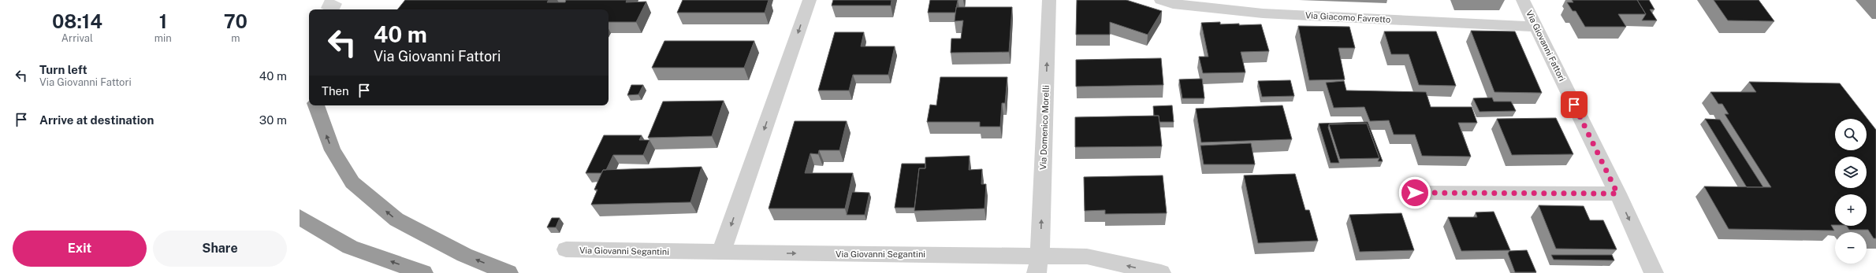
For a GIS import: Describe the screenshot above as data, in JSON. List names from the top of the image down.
{
  "streets": {
    "street": [
      "Via Giacomo Favretto",
      "Via Giovanni Fattori",
      "Via Domenico Morelli",
      "Via Giovanni Segantini"
    ]
  },
  "crossings": [
    ["Via Giacomo Favretto", "Via Giovanni Fattori"],
    ["Via Domenico Morelli", "Via Giovanni Segantini"]
  ],
  "one_way": ["Via Domenico Morelli", "Via Giovanni Segantini"],
  "page": {
    "eta": [
      "08:14",
      "Arrival",
      "1",
      "min",
      "70",
      "m"
    ],
    "turn": ["40 m", "Via Giovanni Fattori"],
    "list": [
      {
        "name": "Turn left",
        "note": "Via Giovanni Fattori",
        "value": "40 m"
      },
      {
        "name": "Arrive at destination",
        "value": "30 m"
      }
    ],
    "then": "Then",
    "map_buttons": ["+", "−"],
    "buttons": ["Exit", "Share"]
  }
}
